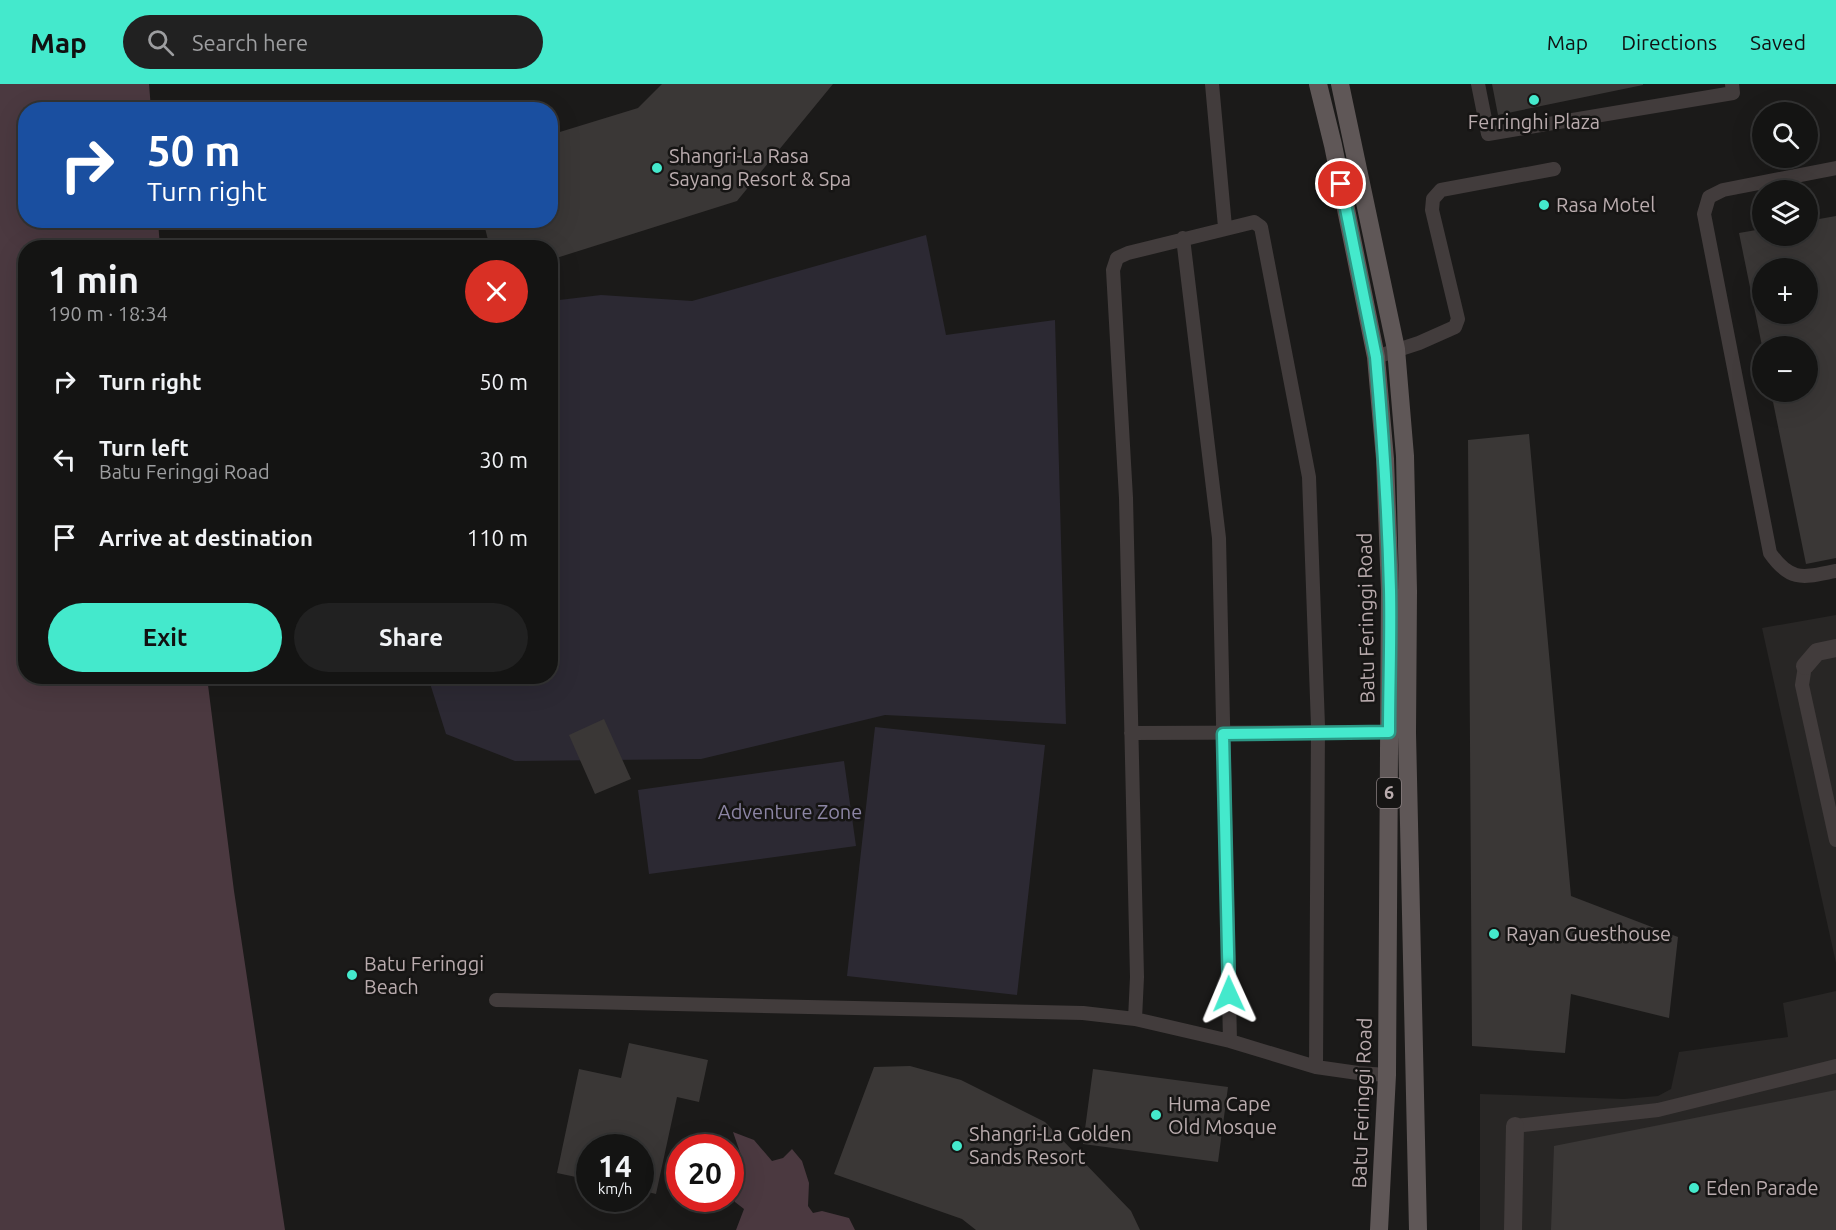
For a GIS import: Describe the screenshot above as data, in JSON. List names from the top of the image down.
{
  "streets": {
    "main road": ["Batu Feringgi Road", "6"]
  },
  "parks": ["Adventure Zone"],
  "places": [
    "Ferringhi Plaza",
    "Shangri-La Rasa Sayang Resort & Spa",
    "Rasa Motel",
    "Rayan Guesthouse",
    "Batu Feringgi Beach",
    "Huma Cape Old Mosque",
    "Shangri-La Golden Sands Resort",
    "Eden Parade"
  ],
  "page": {
    "header": "Map",
    "search": "Search here",
    "nav": ["Map", "Directions", "Saved"],
    "map_buttons": ["+", "−"],
    "turn": ["50 m", "Turn right"],
    "heading": ["1 min", "190 m · 18:34"],
    "list": [
      {
        "name": "Turn right",
        "value": "50 m"
      },
      {
        "name": "Turn left",
        "note": "Batu Feringgi Road",
        "value": "30 m"
      },
      {
        "name": "Arrive at destination",
        "value": "110 m"
      }
    ],
    "buttons": ["Exit", "Share"],
    "speed": "14 km/h",
    "limit": "20"
  }
}
